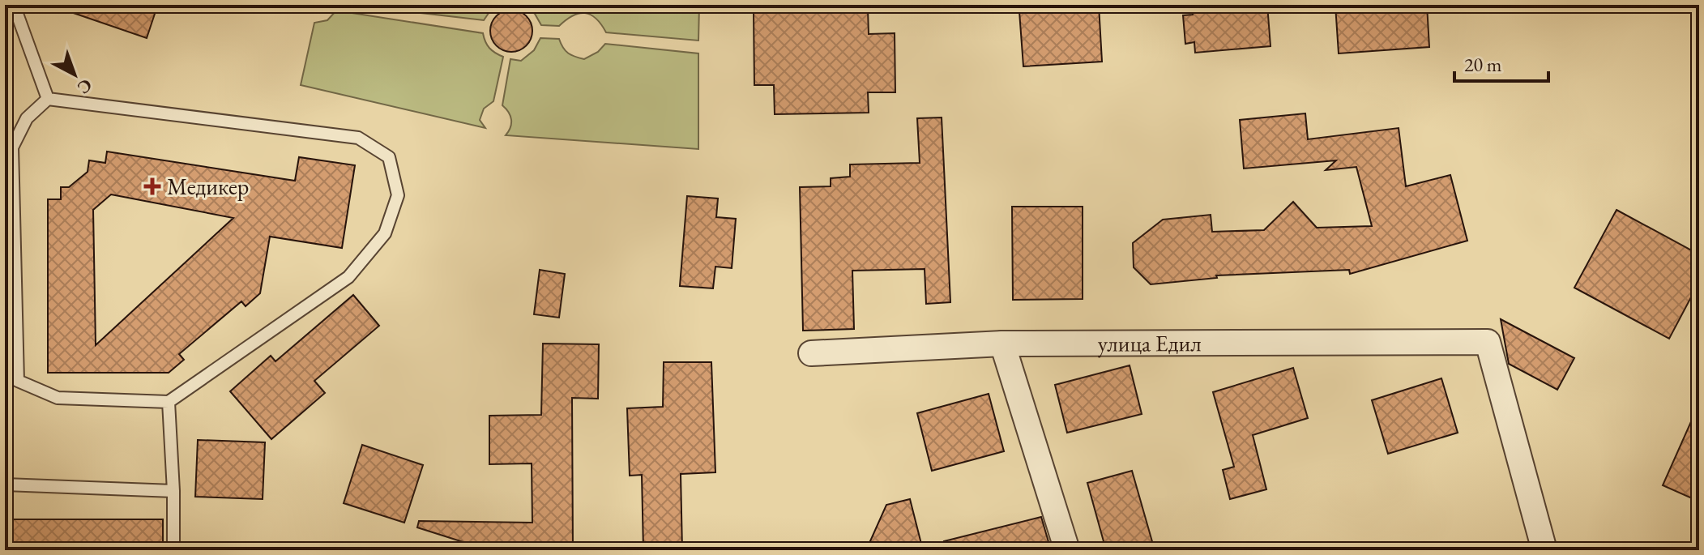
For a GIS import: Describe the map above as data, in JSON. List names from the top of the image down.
{
  "streets": {
    "street": ["улица Едил"]
  },
  "places": {
    "health": ["Медикер"]
  },
  "scale_bar": "20 m",
  "north": "bottom right"
}
